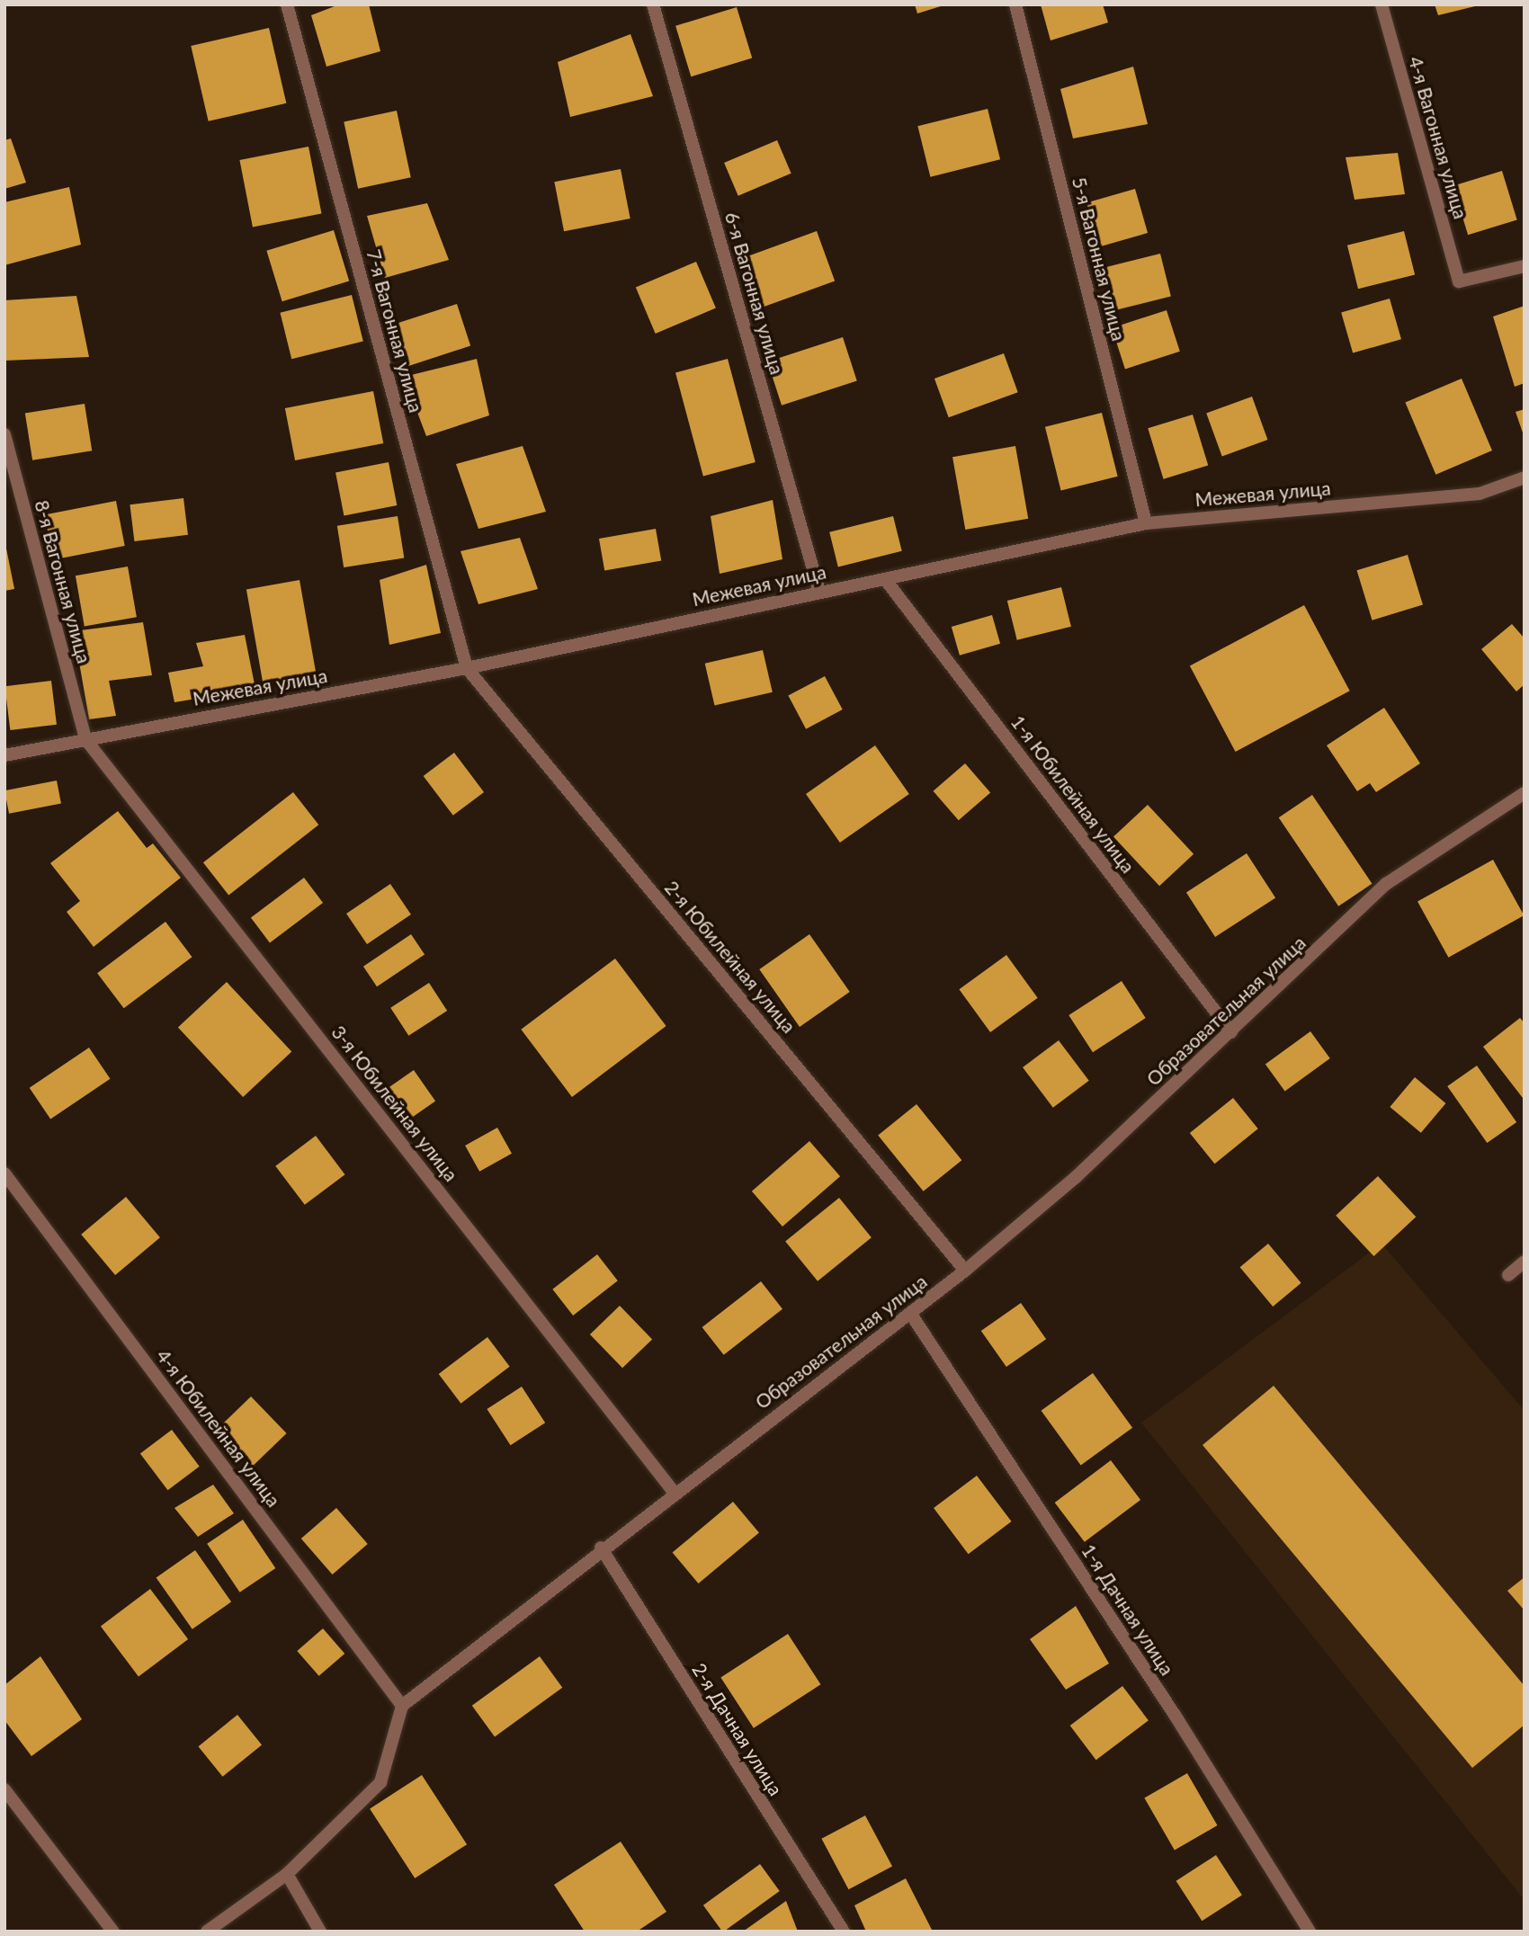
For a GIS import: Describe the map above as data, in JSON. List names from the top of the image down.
{
  "streets": {
    "street": [
      "4-я Вагонная улица",
      "5-я Вагонная улица",
      "6-я Вагонная улица",
      "7-я Вагонная улица",
      "Межевая улица",
      "8-я Вагонная улица",
      "1-я Юбилейная улица",
      "2-я Юбилейная улица",
      "Образовательная улица",
      "3-я Юбилейная улица",
      "4-я Юбилейная улица",
      "1-я Дачная улица",
      "2-я Дачная улица"
    ]
  },
  "crossings": [
    ["5-я Вагонная улица", "Межевая улица"],
    ["6-я Вагонная улица", "Межевая улица"],
    ["7-я Вагонная улица", "Межевая улица"],
    ["7-я Вагонная улица", "2-я Юбилейная улица"],
    ["Межевая улица", "8-я Вагонная улица"],
    ["Межевая улица", "1-я Юбилейная улица"],
    ["Межевая улица", "2-я Юбилейная улица"],
    ["Межевая улица", "3-я Юбилейная улица"],
    ["8-я Вагонная улица", "3-я Юбилейная улица"],
    ["1-я Юбилейная улица", "Образовательная улица"],
    ["2-я Юбилейная улица", "Образовательная улица"],
    ["Образовательная улица", "3-я Юбилейная улица"],
    ["Образовательная улица", "4-я Юбилейная улица"],
    ["Образовательная улица", "1-я Дачная улица"],
    ["Образовательная улица", "2-я Дачная улица"]
  ]
}
